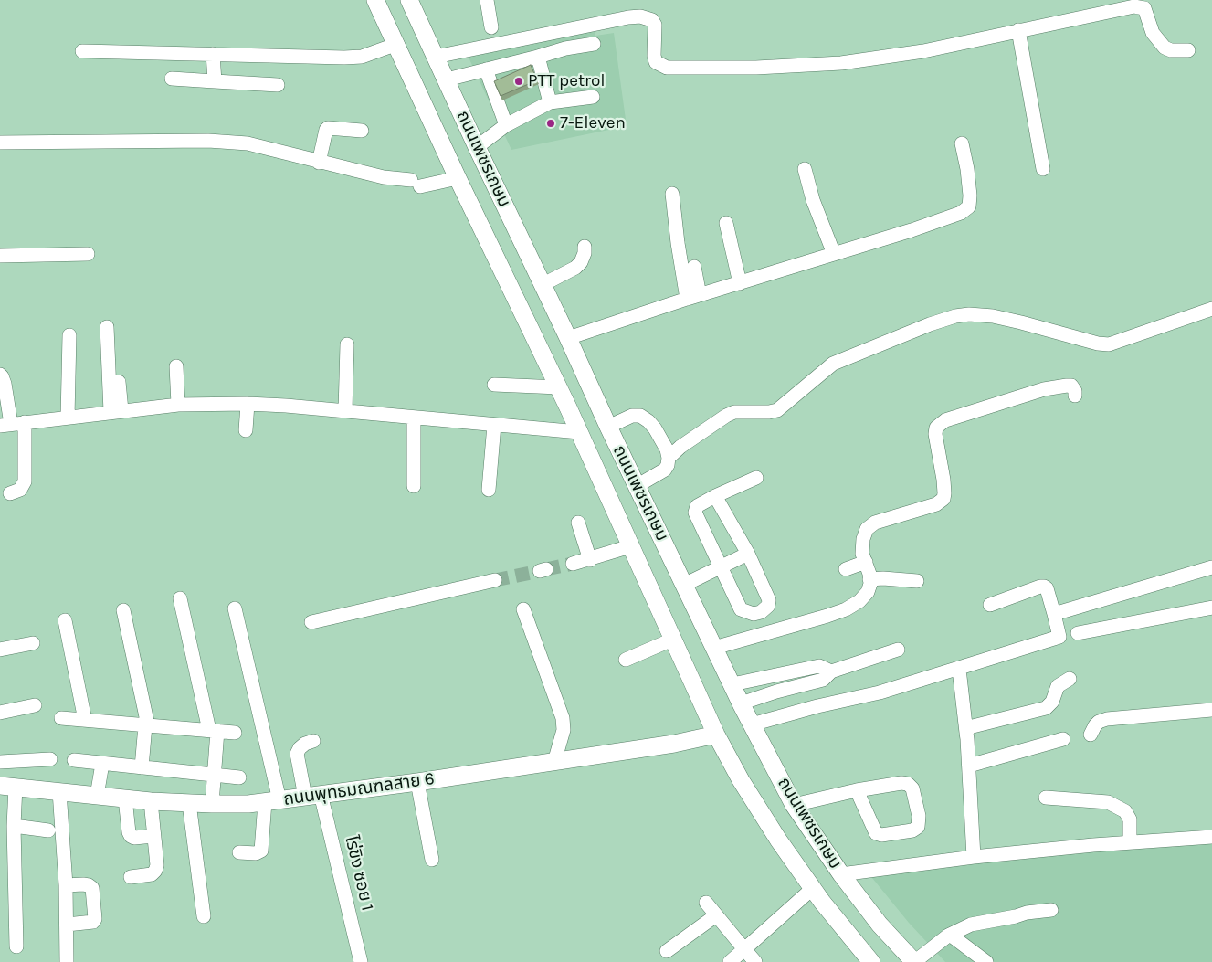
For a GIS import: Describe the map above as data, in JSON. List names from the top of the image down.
{
  "streets": {
    "main road": ["ถนนเพชรเกษม", "ถนนพุทธมณฑลสาย 6"],
    "street": ["ไร่ขิง ซอย 1"]
  },
  "crossings": [
    ["ถนนเพชรเกษม", "ถนนพุทธมณฑลสาย 6"],
    ["ถนนพุทธมณฑลสาย 6", "ไร่ขิง ซอย 1"]
  ],
  "places": ["PTT petrol", "7-Eleven"]
}
